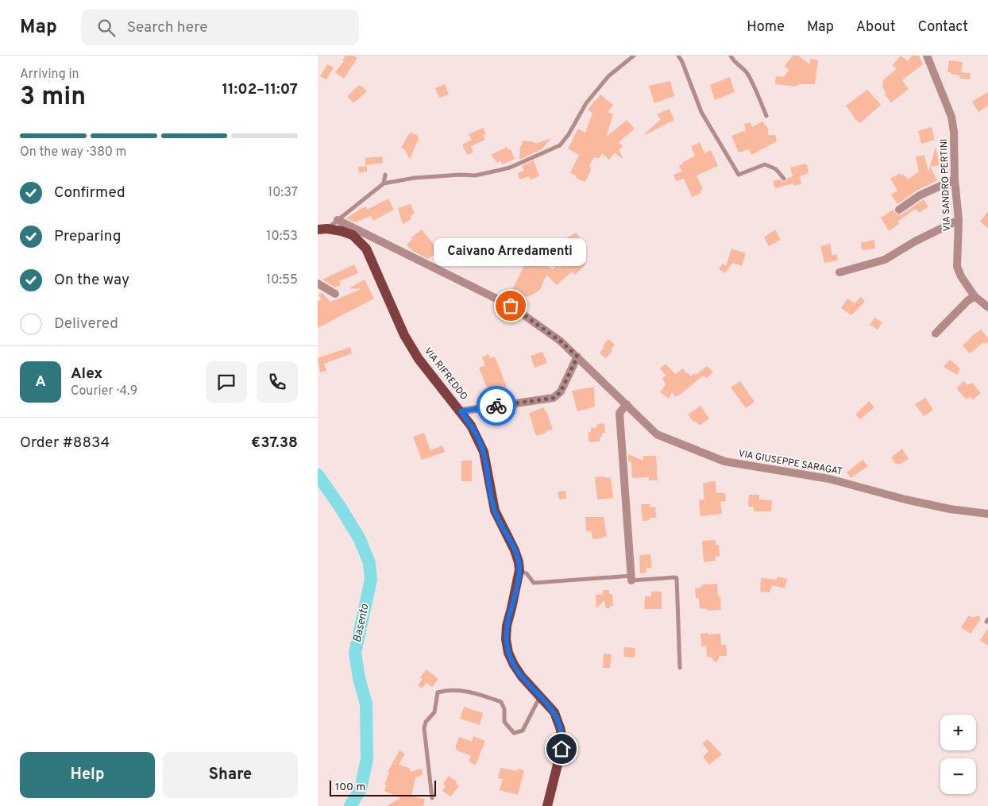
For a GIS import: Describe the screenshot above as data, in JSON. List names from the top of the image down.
{
  "streets": {
    "main road": ["VIA RIFREDDO"],
    "street": ["VIA SANDRO PERTINI", "VIA GIUSEPPE SARAGAT"]
  },
  "water": ["Basento"],
  "places": ["Caivano Arredamenti"],
  "scale_bar": "100 m",
  "page": {
    "header": "Map",
    "search": "Search here",
    "nav": [
      "Home",
      "Map",
      "About",
      "Contact"
    ],
    "heading": ["3 min", "Arriving in", "11:02–11:07"],
    "panel": [
      "Alex",
      "Courier · 4.9",
      "Order #8834",
      "€37.38"
    ],
    "bar": "On the way · 380 m",
    "list": [
      ["Confirmed", "10:37"],
      ["Preparing", "10:53"],
      ["On the way", "10:55"],
      "Delivered"
    ],
    "bubble": "Caivano Arredamenti",
    "round": "A",
    "map_buttons": ["+", "−"],
    "buttons": ["Help", "Share"],
    "scale": "100 m"
  }
}
